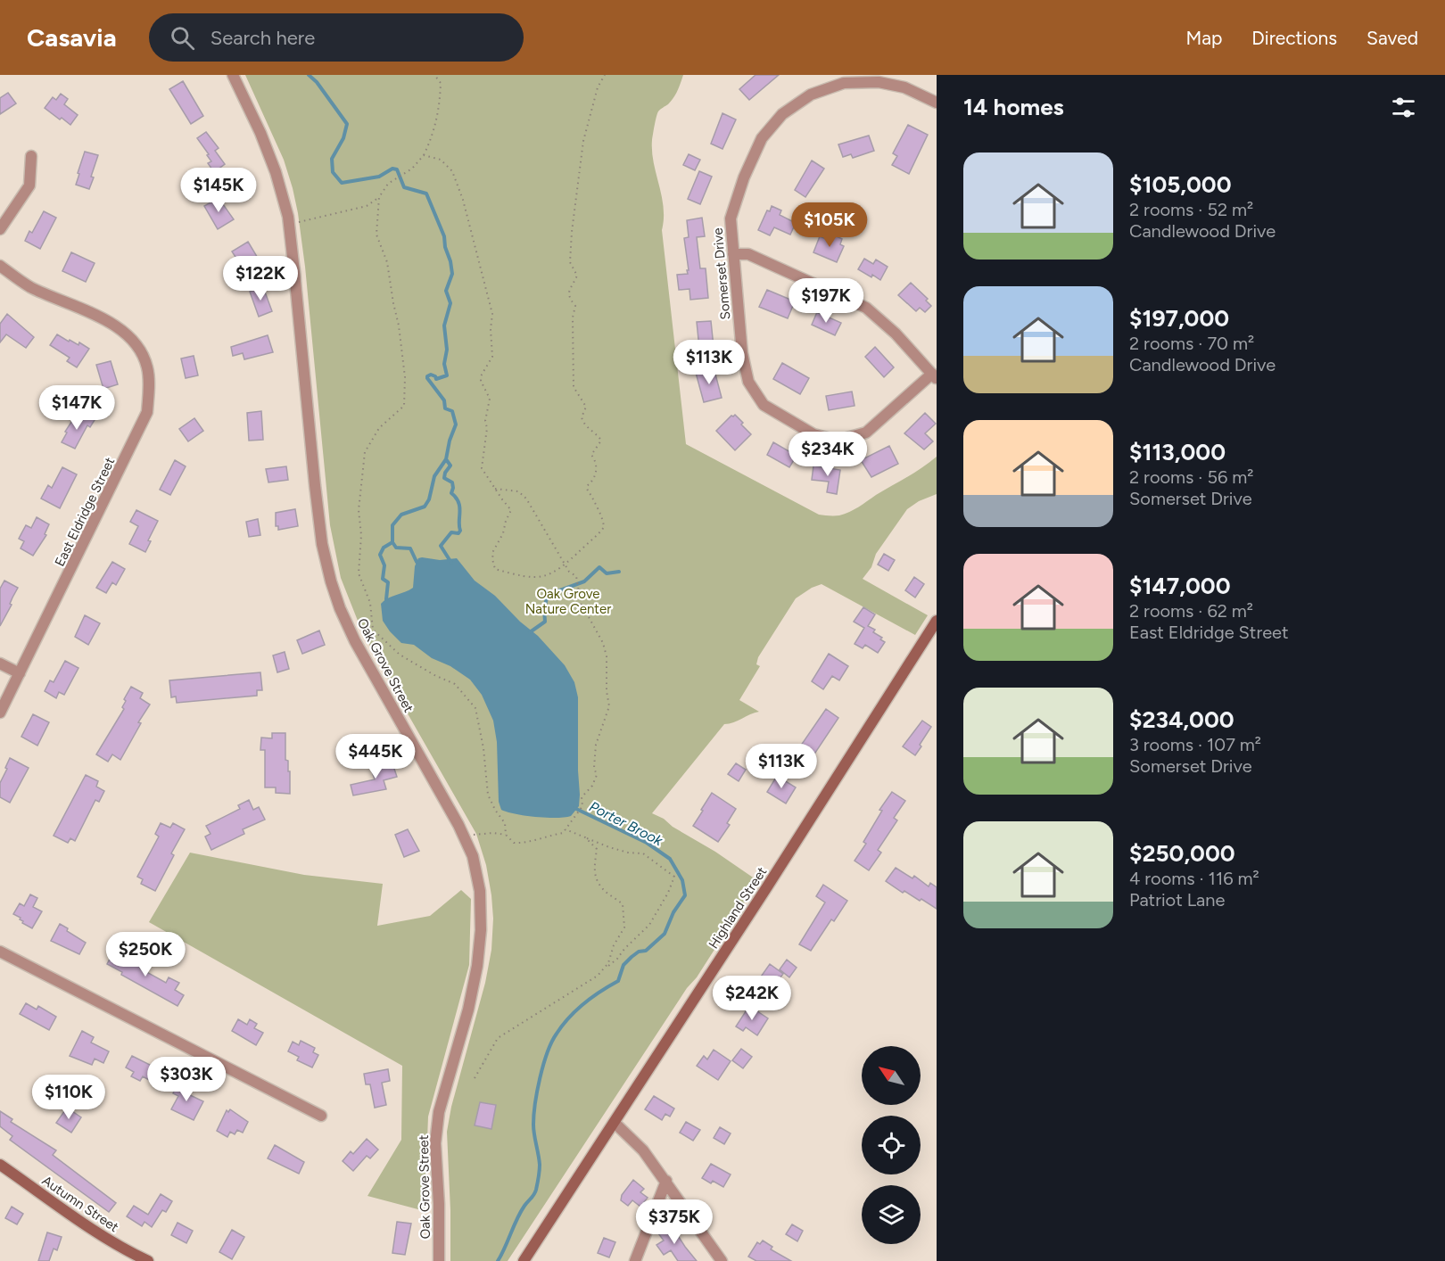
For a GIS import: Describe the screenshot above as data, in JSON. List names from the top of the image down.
{
  "streets": {
    "main road": ["Highland Street", "Autumn Street"],
    "street": ["Somerset Drive", "East Eldridge Street", "Oak Grove Street"]
  },
  "water": ["Porter Brook"],
  "parks": ["Oak Grove Nature Center"],
  "north": "top left",
  "page": {
    "header": "Casavia",
    "search": "Search here",
    "nav": ["Map", "Directions", "Saved"],
    "heading": "14 homes",
    "list": [
      {
        "name": "$105,000",
        "note": "2 rooms · 52 m² · Candlewood Drive"
      },
      {
        "name": "$197,000",
        "note": "2 rooms · 70 m² · Candlewood Drive"
      },
      {
        "name": "$113,000",
        "note": "2 rooms · 56 m² · Somerset Drive"
      },
      {
        "name": "$147,000",
        "note": "2 rooms · 62 m² · East Eldridge Street"
      },
      {
        "name": "$234,000",
        "note": "3 rooms · 107 m² · Somerset Drive"
      },
      {
        "name": "$250,000",
        "note": "4 rooms · 116 m² · Patriot Lane"
      }
    ],
    "price": [
      "$145K",
      "$105K",
      "$122K",
      "$197K",
      "$113K",
      "$147K",
      "$234K",
      "$445K",
      "$113K",
      "$250K",
      "$242K",
      "$303K",
      "$110K",
      "$375K"
    ]
  }
}
